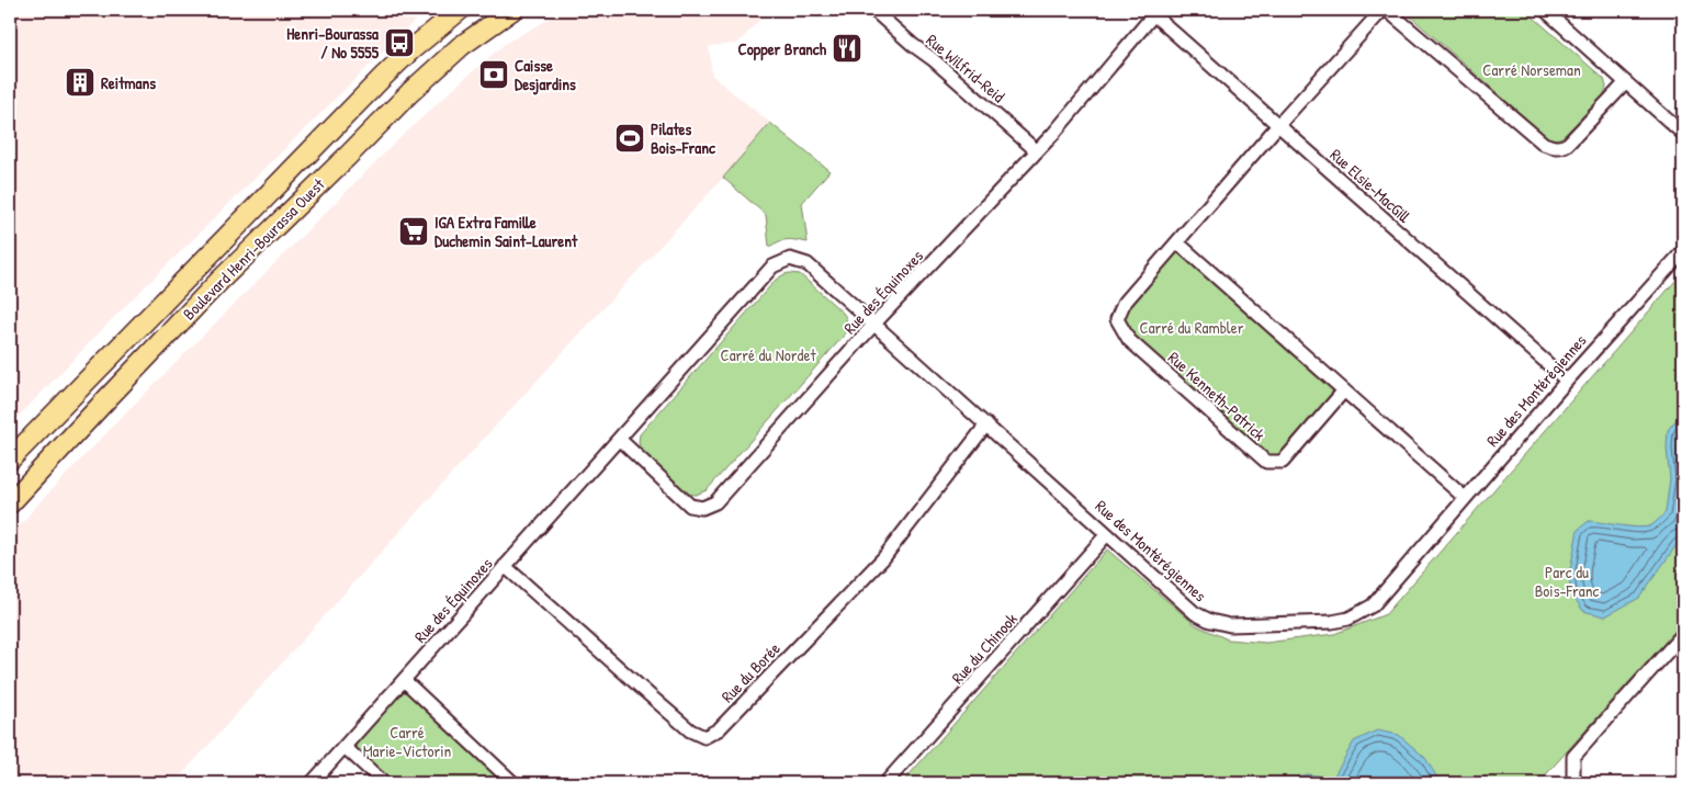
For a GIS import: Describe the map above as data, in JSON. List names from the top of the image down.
{
  "streets": {
    "main road": ["Boulevard Henri-Bourassa Ouest"],
    "street": [
      "Rue Wilfrid-Reid",
      "Rue Elsie-MacGill",
      "Rue des Équinoxes",
      "Rue des Montérégiennes",
      "Rue Kenneth-Patrick",
      "Rue du Chinook",
      "Rue du Borée"
    ]
  },
  "crossings": [
    ["Rue Wilfrid-Reid", "Rue des Équinoxes"],
    ["Rue Elsie-MacGill", "Rue des Équinoxes"],
    ["Rue Elsie-MacGill", "Rue des Montérégiennes"],
    ["Rue Elsie-MacGill", "Rue Kenneth-Patrick"],
    ["Rue des Équinoxes", "Rue des Montérégiennes"],
    ["Rue des Équinoxes", "Rue du Borée"],
    ["Rue des Montérégiennes", "Rue du Chinook"],
    ["Rue des Montérégiennes", "Rue du Borée"]
  ],
  "parks": [
    "Carré Norseman",
    "Carré du Rambler",
    "Carré du Nordet",
    "Parc du Bois-Franc",
    "Carré Marie-Victorin"
  ],
  "places": {
    "bus stop": ["Henri-Bourassa / No 5555"],
    "restaurant": ["Copper Branch"],
    "bank": ["Caisse Desjardins"],
    "building": ["Reitmans"],
    "sports": ["Pilates Bois-Franc"],
    "supermarket": ["IGA Extra Famille Duchemin Saint-Laurent"]
  }
}
